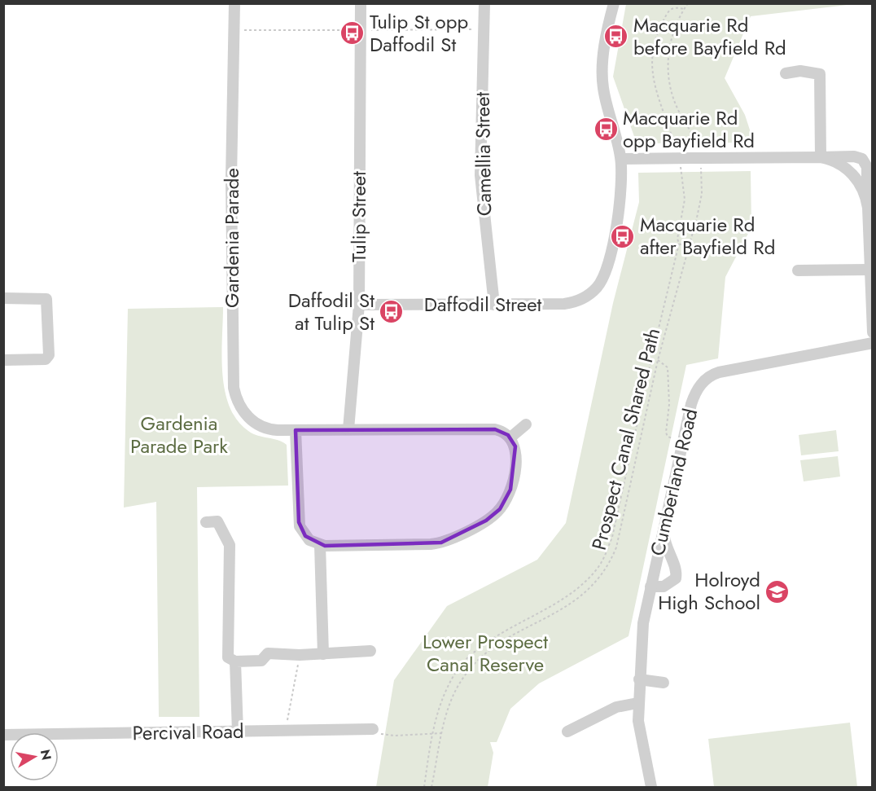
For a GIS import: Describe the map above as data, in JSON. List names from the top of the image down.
{
  "streets": {
    "street": [
      "Camellia Street",
      "Tulip Street",
      "Gardenia Parade",
      "Daffodil Street",
      "Cumberland Road",
      "Percival Road"
    ],
    "path": ["Prospect Canal Shared Path"]
  },
  "crossings": [
    ["Camellia Street", "Daffodil Street"],
    ["Tulip Street", "Gardenia Parade"],
    ["Tulip Street", "Daffodil Street"]
  ],
  "parks": ["Gardenia Parade Park", "Lower Prospect Canal Reserve"],
  "places": {
    "bus stop": [
      "Tulip St opp Daffodil St",
      "Macquarie Rd before Bayfield Rd",
      "Macquarie Rd opp Bayfield Rd",
      "Macquarie Rd after Bayfield Rd",
      "Daffodil St at Tulip St"
    ],
    "school or university": ["Holroyd High School"]
  },
  "north": "right"
}
